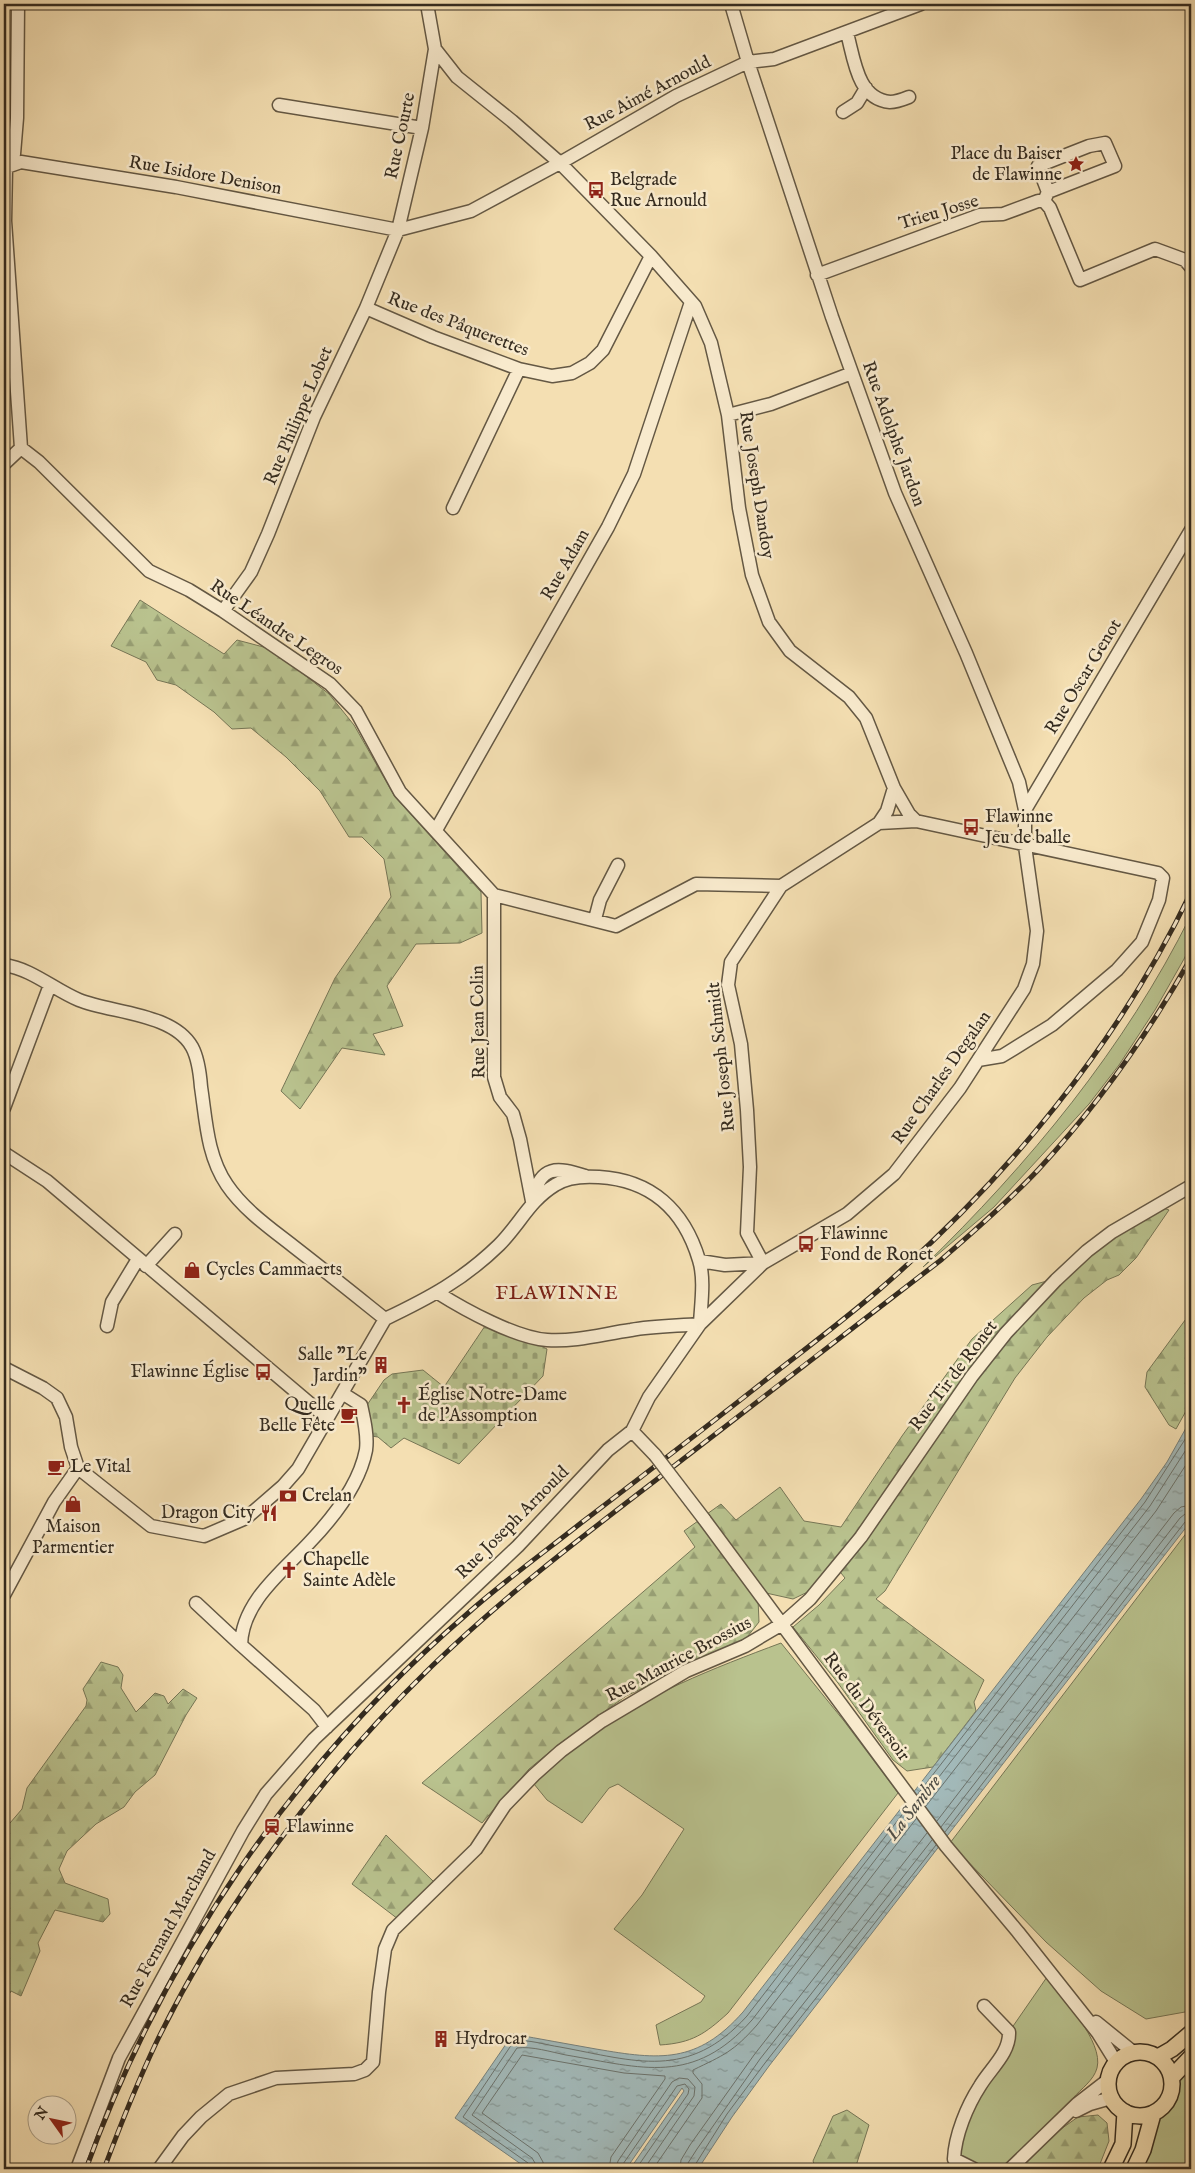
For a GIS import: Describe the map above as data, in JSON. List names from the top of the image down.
{
  "streets": {
    "street": [
      "Rue Aimé Arnould",
      "Rue Courte",
      "Rue Isidore Denison",
      "Trieu Josse",
      "Rue des Pâquerettes",
      "Rue Philippe Lobet",
      "Rue Adolphe Jardon",
      "Rue Joseph Dandoy",
      "Rue Adam",
      "Rue Léandre Legros",
      "Rue Oscar Genot",
      "Rue Jean Colin",
      "Rue Joseph Schmidt",
      "Rue Charles Degalan",
      "Rue Tir de Ronet",
      "Rue Joseph Arnould",
      "Rue Maurice Brossius",
      "Rue du Déversoir",
      "Rue Fernand Marchand"
    ]
  },
  "crossings": [
    ["Rue Aimé Arnould", "Rue Courte"],
    ["Rue Aimé Arnould", "Rue Isidore Denison"],
    ["Rue Aimé Arnould", "Rue Philippe Lobet"],
    ["Rue Aimé Arnould", "Rue Adolphe Jardon"],
    ["Rue Aimé Arnould", "Rue Joseph Dandoy"],
    ["Rue Courte", "Rue Isidore Denison"],
    ["Rue Courte", "Rue Philippe Lobet"],
    ["Rue Courte", "Rue Joseph Dandoy"],
    ["Rue Isidore Denison", "Rue Philippe Lobet"],
    ["Trieu Josse", "Rue Adolphe Jardon"],
    ["Rue des Pâquerettes", "Rue Philippe Lobet"],
    ["Rue des Pâquerettes", "Rue Joseph Dandoy"],
    ["Rue Philippe Lobet", "Rue Léandre Legros"],
    ["Rue Adolphe Jardon", "Rue Oscar Genot"],
    ["Rue Joseph Dandoy", "Rue Adam"],
    ["Rue Adam", "Rue Léandre Legros"],
    ["Rue Léandre Legros", "Rue Jean Colin"],
    ["Rue Joseph Schmidt", "Rue Charles Degalan"],
    ["Rue Charles Degalan", "Rue Joseph Arnould"],
    ["Rue Tir de Ronet", "Rue Maurice Brossius"],
    ["Rue Tir de Ronet", "Rue du Déversoir"],
    ["Rue Joseph Arnould", "Rue du Déversoir"],
    ["Rue Joseph Arnould", "Rue Fernand Marchand"],
    ["Rue Maurice Brossius", "Rue du Déversoir"]
  ],
  "districts": ["FLAWINNE"],
  "water": ["La Sambre"],
  "places": {
    "place": ["Place du Baiser de Flawinne"],
    "bus stop": [
      "Belgrade Rue Arnould",
      "Flawinne Jeu de balle",
      "Flawinne Fond de Ronet",
      "Flawinne Église"
    ],
    "shop": ["Cycles Cammaerts", "Maison Parmentier"],
    "building": ["Salle \"Le Jardin\"", "Hydrocar"],
    "church": ["Église Notre-Dame de l'Assomption", "Chapelle Sainte Adèle"],
    "cafe": ["Quelle Belle Fête", "Le Vital"],
    "bank": ["Crelan"],
    "restaurant": ["Dragon City"],
    "station": ["Flawinne"]
  },
  "north": "top left"
}
